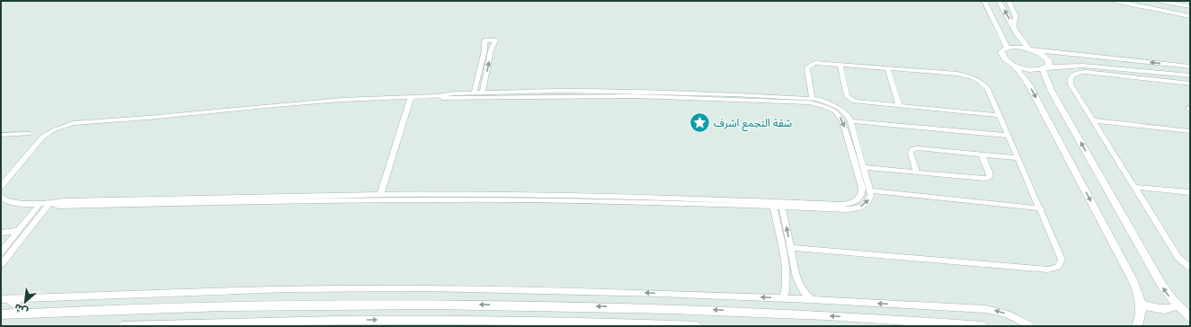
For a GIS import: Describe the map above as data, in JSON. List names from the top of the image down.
{
  "places": {
    "place": ["شقة التجمع اشرف"]
  },
  "north": "bottom left"
}
